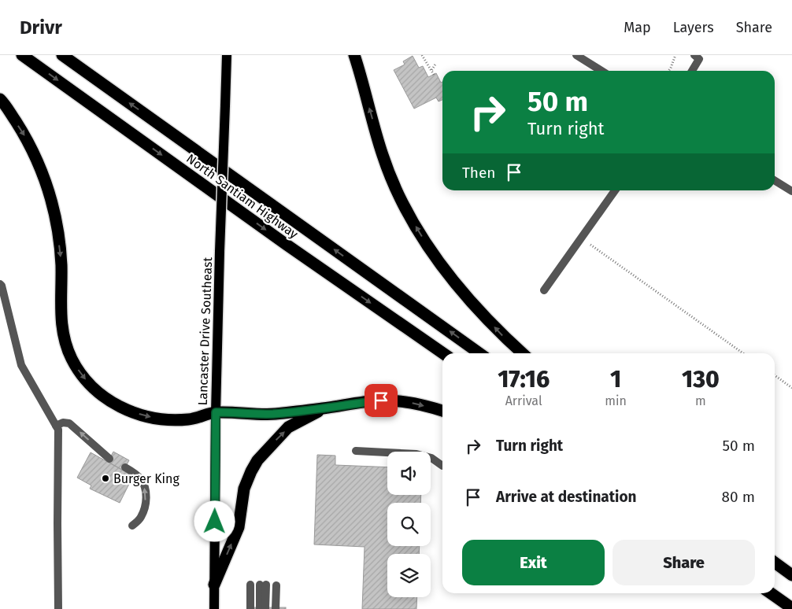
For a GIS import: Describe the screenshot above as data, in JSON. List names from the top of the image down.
{
  "streets": {
    "highway": ["North Santiam Highway"],
    "main road": ["Lancaster Drive Southeast"]
  },
  "places": ["Burger King"],
  "page": {
    "header": "Drivr",
    "nav": ["Map", "Layers", "Share"],
    "turn": ["50 m", "Turn right"],
    "then": "Then",
    "eta": [
      "17:16",
      "Arrival",
      "1",
      "min",
      "130",
      "m"
    ],
    "list": [
      {
        "name": "Turn right",
        "value": "50 m"
      },
      {
        "name": "Arrive at destination",
        "value": "80 m"
      }
    ],
    "buttons": ["Exit", "Share"]
  }
}
